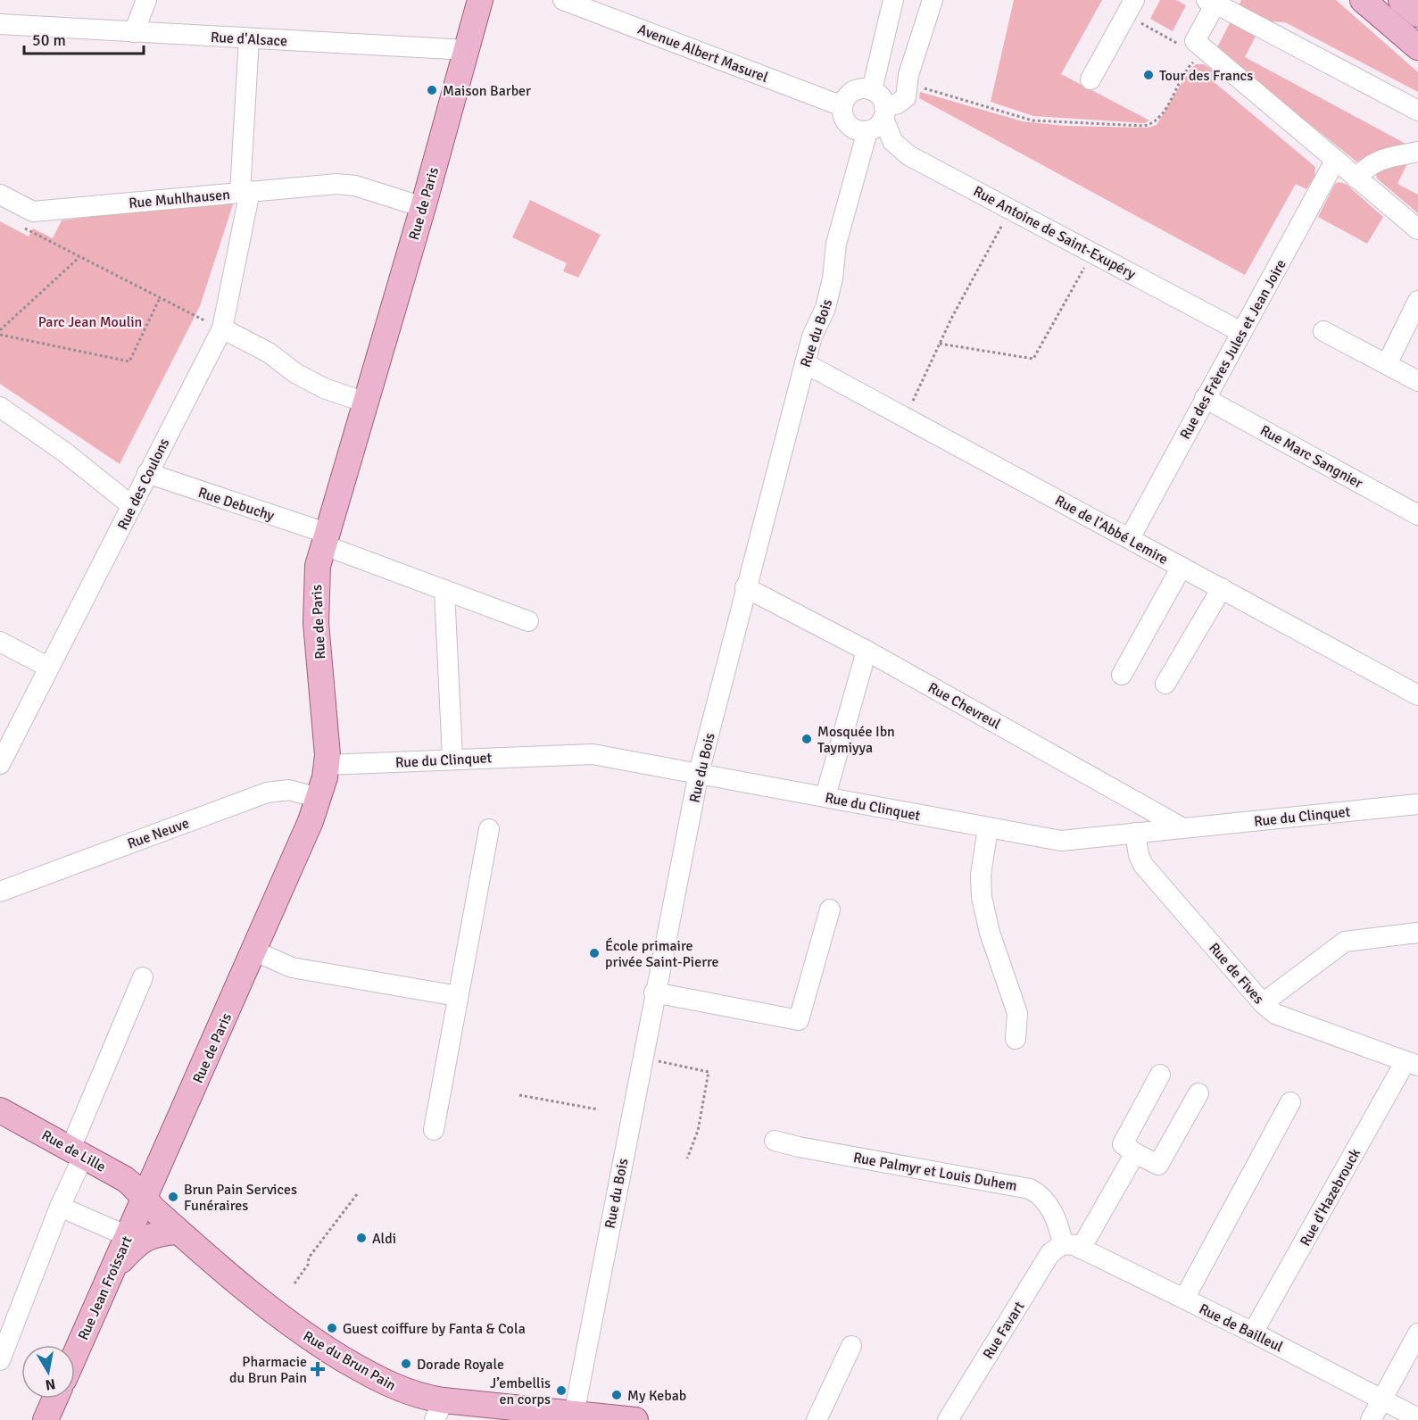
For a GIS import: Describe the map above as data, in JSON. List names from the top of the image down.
{
  "streets": {
    "main road": [
      "Rue de Paris",
      "Rue de Lille",
      "Rue Jean Froissart",
      "Rue du Brun Pain"
    ],
    "street": [
      "Rue d'Alsace",
      "Avenue Albert Masurel",
      "Rue Muhlhausen",
      "Rue Antoine de Saint-Exupéry",
      "Rue du Bois",
      "Rue des Frères Jules et Jean Joire",
      "Rue Marc Sangnier",
      "Rue des Coulons",
      "Rue Debuchy",
      "Rue de l'Abbé Lemire",
      "Rue Chevreul",
      "Rue du Clinquet",
      "Rue Neuve",
      "Rue de Fives",
      "Rue Palmyr et Louis Duhem",
      "Rue d'Hazebrouck",
      "Rue de Bailleul",
      "Rue Favart"
    ]
  },
  "crossings": [
    ["Rue d'Alsace", "Rue Muhlhausen"],
    ["Rue d'Alsace", "Rue de Paris"],
    ["Avenue Albert Masurel", "Rue Antoine de Saint-Exupéry"],
    ["Avenue Albert Masurel", "Rue du Bois"],
    ["Rue Muhlhausen", "Rue des Coulons"],
    ["Rue de Paris", "Rue Debuchy"],
    ["Rue de Paris", "Rue du Clinquet"],
    ["Rue de Paris", "Rue Neuve"],
    ["Rue de Paris", "Rue de Lille"],
    ["Rue de Paris", "Rue Jean Froissart"],
    ["Rue de Paris", "Rue du Brun Pain"],
    ["Rue Antoine de Saint-Exupéry", "Rue du Bois"],
    ["Rue Antoine de Saint-Exupéry", "Rue des Frères Jules et Jean Joire"],
    ["Rue du Bois", "Rue de l'Abbé Lemire"],
    ["Rue du Bois", "Rue Chevreul"],
    ["Rue du Bois", "Rue du Clinquet"],
    ["Rue du Bois", "Rue du Brun Pain"],
    ["Rue des Frères Jules et Jean Joire", "Rue Marc Sangnier"],
    ["Rue des Frères Jules et Jean Joire", "Rue de l'Abbé Lemire"],
    ["Rue des Coulons", "Rue Debuchy"],
    ["Rue Chevreul", "Rue du Clinquet"],
    ["Rue du Clinquet", "Rue de Fives"],
    ["Rue de Fives", "Rue d'Hazebrouck"],
    ["Rue de Lille", "Rue Jean Froissart"],
    ["Rue de Lille", "Rue du Brun Pain"],
    ["Rue Palmyr et Louis Duhem", "Rue de Bailleul"],
    ["Rue Palmyr et Louis Duhem", "Rue Favart"],
    ["Rue d'Hazebrouck", "Rue de Bailleul"],
    ["Rue Jean Froissart", "Rue du Brun Pain"],
    ["Rue de Bailleul", "Rue Favart"]
  ],
  "parks": ["Parc Jean Moulin"],
  "places": {
    "other": [
      "Tour des Francs",
      "Maison Barber",
      "Mosquée Ibn Taymiyya",
      "École primaire privée Saint-Pierre",
      "Brun Pain Services Funéraires",
      "Aldi",
      "Guest coiffure by Fanta & Cola",
      "Dorade Royale",
      "J’embellis en corps",
      "My Kebab"
    ],
    "health": ["Pharmacie du Brun Pain"]
  },
  "scale_bar": "50 m",
  "north": "bottom"
}
